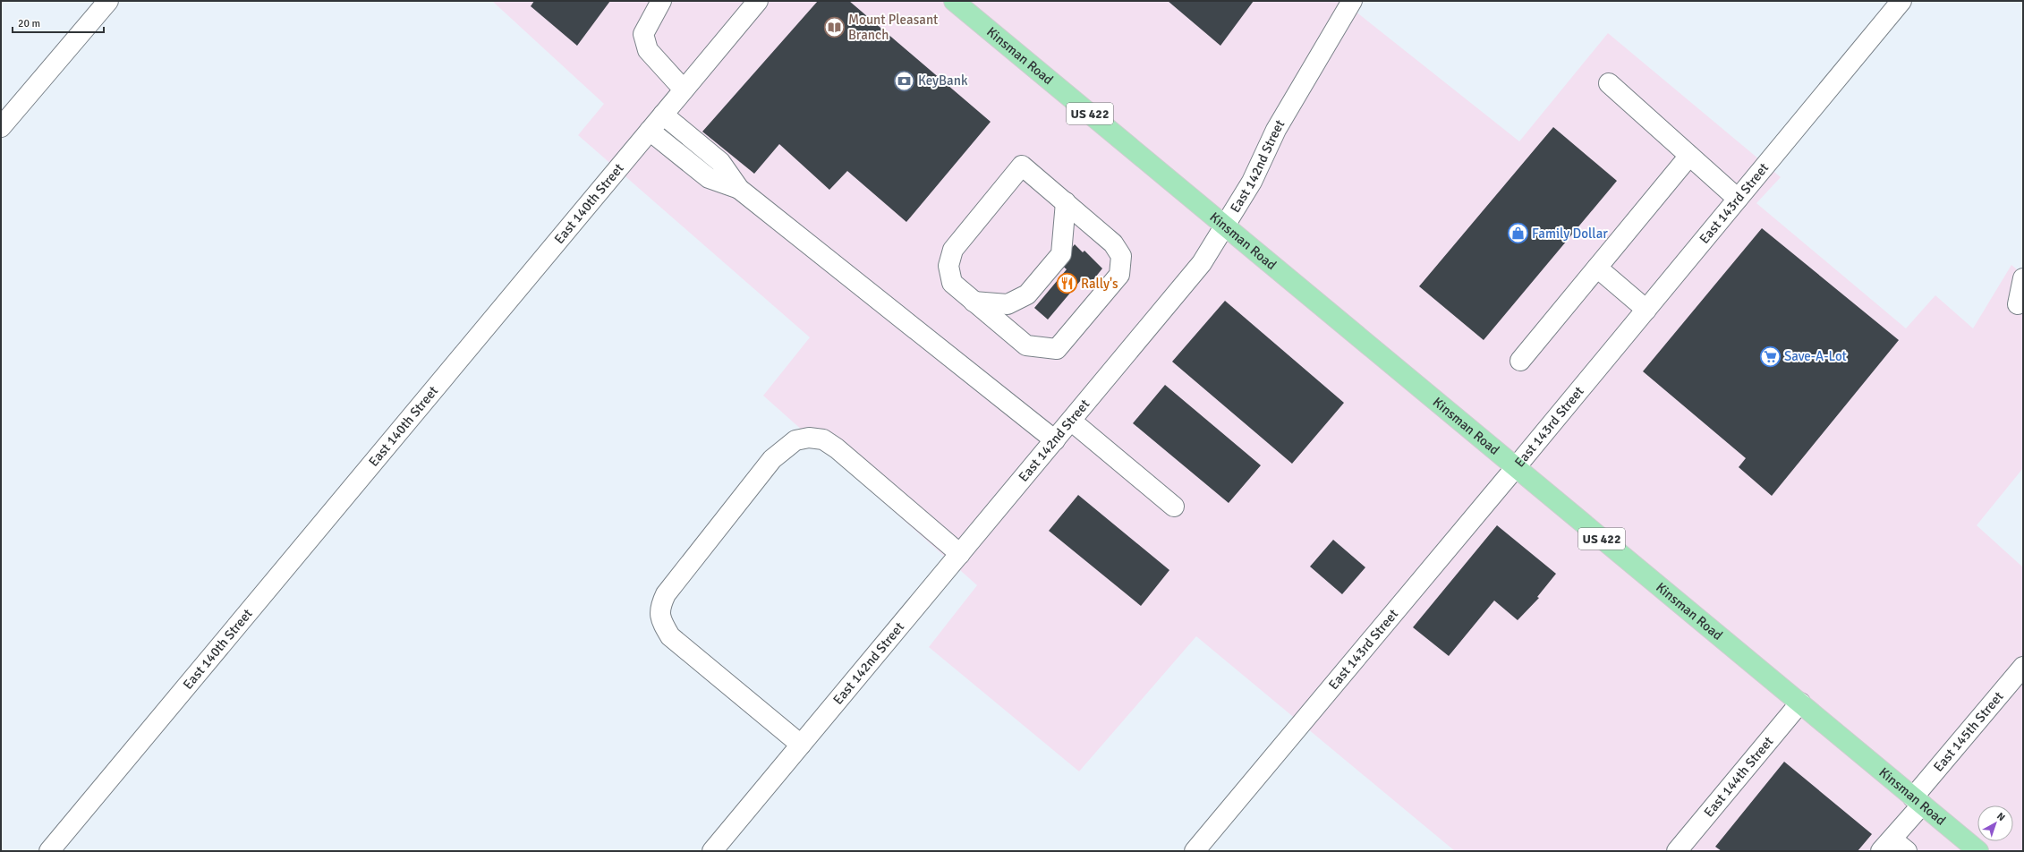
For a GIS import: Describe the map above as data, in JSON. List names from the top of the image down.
{
  "streets": {
    "main road": ["Kinsman Road", "US 422"],
    "street": [
      "East 142nd Street",
      "East 140th Street",
      "East 143rd Street",
      "East 145th Street",
      "East 144th Street"
    ]
  },
  "crossings": [
    ["Kinsman Road", "East 142nd Street"],
    ["Kinsman Road", "East 143rd Street"],
    ["Kinsman Road", "East 145th Street"],
    ["Kinsman Road", "East 144th Street"]
  ],
  "places": {
    "library": ["Mount Pleasant Branch"],
    "bank": ["KeyBank"],
    "shop": ["Family Dollar"],
    "restaurant": ["Rally's"],
    "supermarket": ["Save-A-Lot"]
  },
  "scale_bar": "20 m",
  "north": "top right"
}
